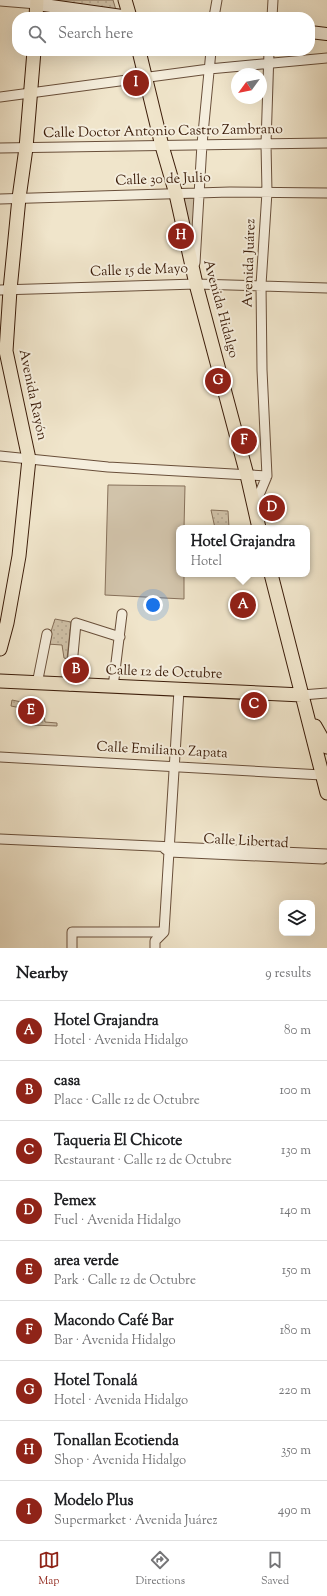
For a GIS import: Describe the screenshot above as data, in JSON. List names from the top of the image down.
{
  "streets": {
    "main road": ["Avenida Hidalgo", "Avenida Rayón", "Calle 12 de Octubre"],
    "street": [
      "Calle Doctor Antonio Castro Zambrano",
      "Calle 30 de Julio",
      "Avenida Juárez",
      "Calle 15 de Mayo",
      "Calle Emiliano Zapata",
      "Calle Libertad"
    ]
  },
  "crossings": [
    ["Calle Doctor Antonio Castro Zambrano", "Avenida Juárez"],
    ["Calle Doctor Antonio Castro Zambrano", "Avenida Hidalgo"],
    ["Calle Doctor Antonio Castro Zambrano", "Avenida Rayón"],
    ["Calle 30 de Julio", "Avenida Juárez"],
    ["Calle 30 de Julio", "Avenida Hidalgo"],
    ["Calle 30 de Julio", "Avenida Rayón"],
    ["Avenida Juárez", "Calle 15 de Mayo"],
    ["Calle 15 de Mayo", "Avenida Hidalgo"],
    ["Calle 15 de Mayo", "Avenida Rayón"]
  ],
  "north": "bottom left",
  "page": {
    "search": "Search here",
    "pins": [
      "I",
      "H",
      "G",
      "F",
      "D",
      "A",
      "B",
      "C",
      "E"
    ],
    "popup": ["Hotel Grajandra", "Hotel"],
    "heading": ["Nearby", "9 results"],
    "list": [
      {
        "mark": "A",
        "name": "Hotel Grajandra",
        "note": "Hotel · Avenida Hidalgo",
        "value": "80 m"
      },
      {
        "mark": "B",
        "name": "casa",
        "note": "Place · Calle 12 de Octubre",
        "value": "100 m"
      },
      {
        "mark": "C",
        "name": "Taqueria El Chicote",
        "note": "Restaurant · Calle 12 de Octubre",
        "value": "130 m"
      },
      {
        "mark": "D",
        "name": "Pemex",
        "note": "Fuel · Avenida Hidalgo",
        "value": "140 m"
      },
      {
        "mark": "E",
        "name": "area verde",
        "note": "Park · Calle 12 de Octubre",
        "value": "150 m"
      },
      {
        "mark": "F",
        "name": "Macondo Café Bar",
        "note": "Bar · Avenida Hidalgo",
        "value": "180 m"
      },
      {
        "mark": "G",
        "name": "Hotel Tonalá",
        "note": "Hotel · Avenida Hidalgo",
        "value": "220 m"
      },
      {
        "mark": "H",
        "name": "Tonallan Ecotienda",
        "note": "Shop · Avenida Hidalgo",
        "value": "350 m"
      },
      {
        "mark": "I",
        "name": "Modelo Plus",
        "note": "Supermarket · Avenida Juárez",
        "value": "490 m"
      }
    ],
    "nav": ["Map", "Directions", "Saved"]
  }
}
